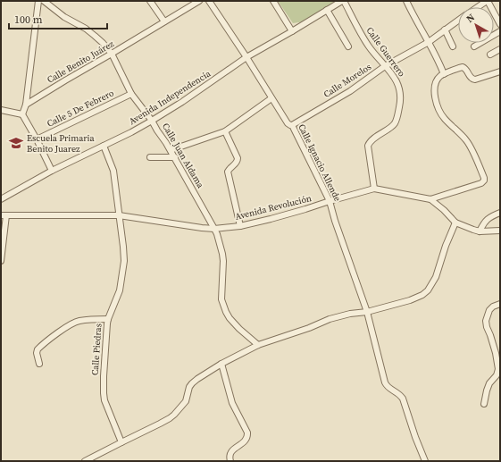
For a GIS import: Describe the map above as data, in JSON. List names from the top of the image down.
{
  "streets": {
    "street": [
      "Calle Guerrero",
      "Calle Benito Juárez",
      "Calle Morelos",
      "Avenida Independencia",
      "Calle 5 De Febrero",
      "Calle Juan Aldama",
      "Calle Ignacio Allende",
      "Avenida Revolución",
      "Calle Piedras"
    ]
  },
  "crossings": [
    ["Calle Guerrero", "Calle Morelos"],
    ["Calle Guerrero", "Avenida Independencia"],
    ["Calle Guerrero", "Avenida Revolución"],
    ["Calle Benito Juárez", "Calle Juan Aldama"],
    ["Calle Morelos", "Calle Ignacio Allende"],
    ["Avenida Independencia", "Calle Juan Aldama"],
    ["Avenida Independencia", "Calle Ignacio Allende"],
    ["Avenida Independencia", "Calle Piedras"],
    ["Calle 5 De Febrero", "Calle Juan Aldama"],
    ["Calle Juan Aldama", "Avenida Revolución"],
    ["Calle Ignacio Allende", "Avenida Revolución"],
    ["Avenida Revolución", "Calle Piedras"]
  ],
  "places": {
    "school or university": ["Escuela Primaria Benito Juarez"]
  },
  "scale_bar": "100 m",
  "north": "top left"
}
